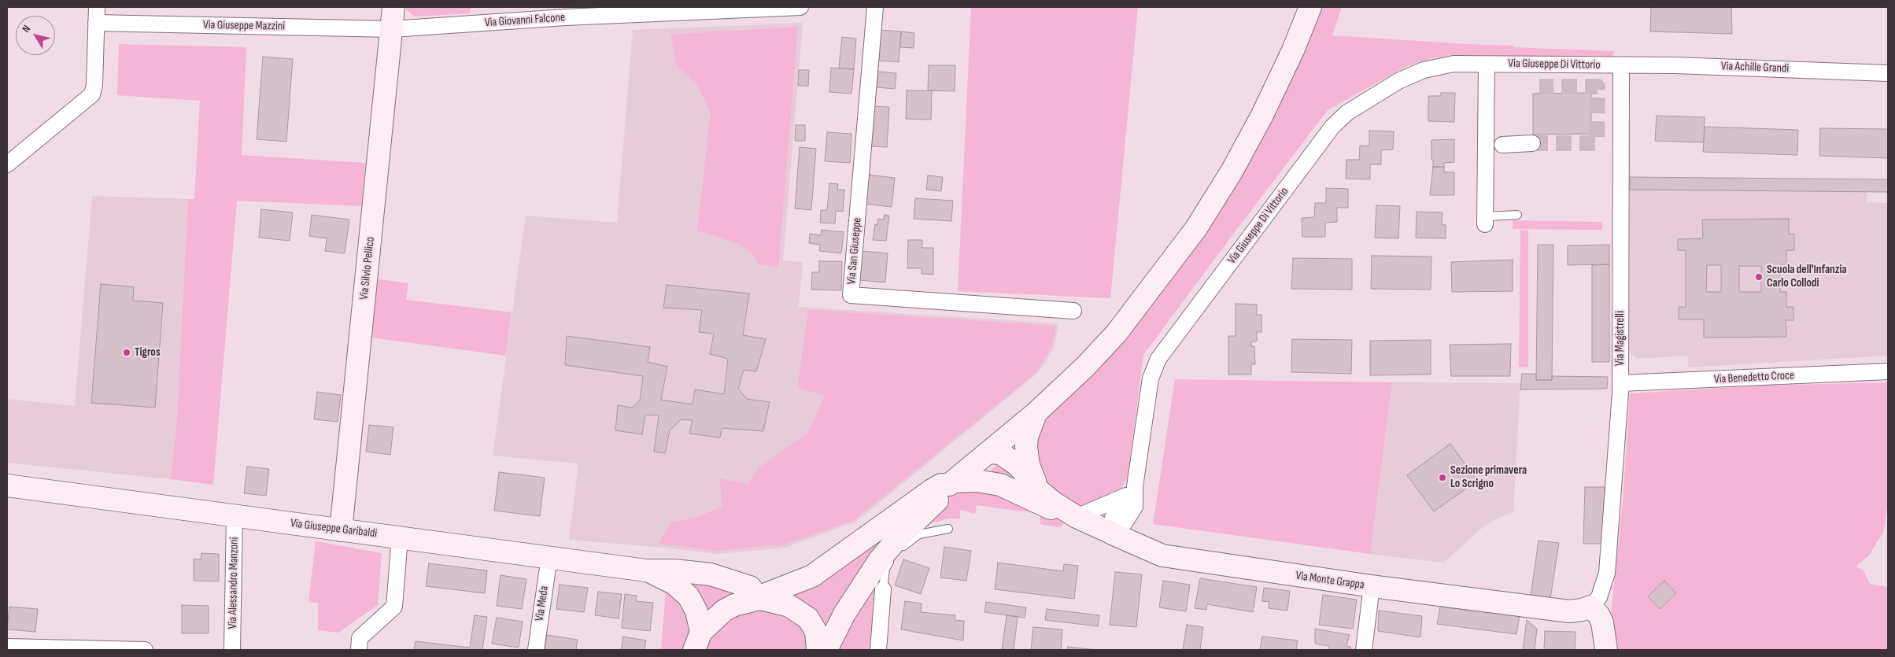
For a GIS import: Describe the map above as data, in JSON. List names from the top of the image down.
{
  "streets": {
    "street": [
      "Via Giovanni Falcone",
      "Via Giuseppe Mazzini",
      "Via Giuseppe Di Vittorio",
      "Via Achille Grandi",
      "Via San Giuseppe",
      "Via Silvio Pellico",
      "Via Magistrelli",
      "Via Benedetto Croce",
      "Via Giuseppe Garibaldi",
      "Via Monte Grappa",
      "Via Alessandro Manzoni",
      "Via Meda"
    ]
  },
  "crossings": [
    ["Via Giovanni Falcone", "Via Giuseppe Mazzini"],
    ["Via Giovanni Falcone", "Via Silvio Pellico"],
    ["Via Giuseppe Mazzini", "Via Silvio Pellico"],
    ["Via Giuseppe Di Vittorio", "Via Achille Grandi"],
    ["Via Giuseppe Di Vittorio", "Via Magistrelli"],
    ["Via Giuseppe Di Vittorio", "Via Monte Grappa"],
    ["Via Achille Grandi", "Via Magistrelli"],
    ["Via Silvio Pellico", "Via Giuseppe Garibaldi"],
    ["Via Magistrelli", "Via Benedetto Croce"],
    ["Via Magistrelli", "Via Monte Grappa"],
    ["Via Giuseppe Garibaldi", "Via Alessandro Manzoni"],
    ["Via Giuseppe Garibaldi", "Via Meda"]
  ],
  "places": ["Scuola dell'Infanzia Carlo Collodi", "Tigros", "Sezione primavera Lo Scrigno"],
  "north": "top left"
}
